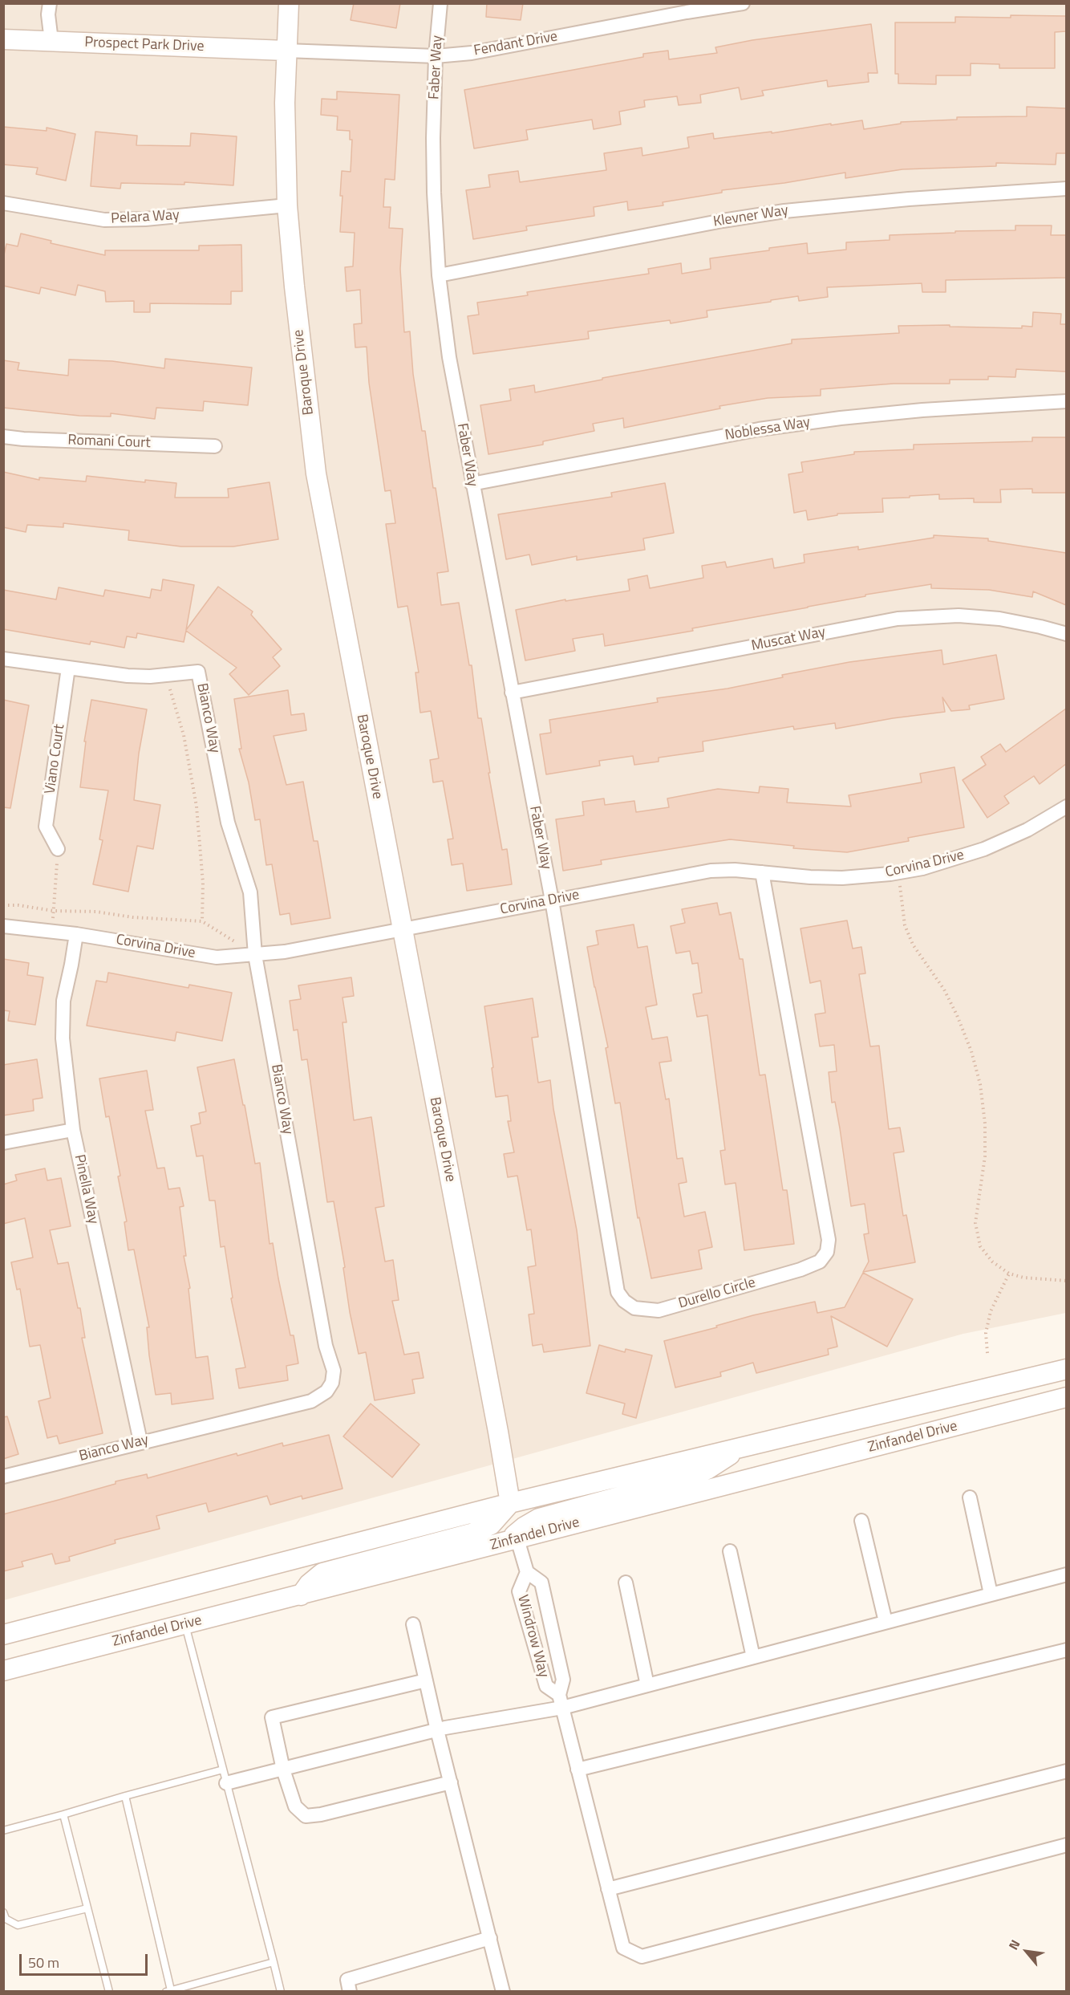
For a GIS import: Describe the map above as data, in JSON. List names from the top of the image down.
{
  "streets": {
    "street": [
      "Fendant Drive",
      "Prospect Park Drive",
      "Faber Way",
      "Klevner Way",
      "Pelara Way",
      "Baroque Drive",
      "Noblessa Way",
      "Romani Court",
      "Muscat Way",
      "Bianco Way",
      "Viano Court",
      "Corvina Drive",
      "Pinella Way",
      "Durello Circle",
      "Zinfandel Drive",
      "Windrow Way"
    ]
  },
  "crossings": [
    ["Fendant Drive", "Prospect Park Drive"],
    ["Fendant Drive", "Faber Way"],
    ["Fendant Drive", "Baroque Drive"],
    ["Prospect Park Drive", "Baroque Drive"],
    ["Faber Way", "Klevner Way"],
    ["Faber Way", "Noblessa Way"],
    ["Faber Way", "Muscat Way"],
    ["Faber Way", "Corvina Drive"],
    ["Faber Way", "Durello Circle"],
    ["Pelara Way", "Baroque Drive"],
    ["Baroque Drive", "Corvina Drive"],
    ["Baroque Drive", "Zinfandel Drive"],
    ["Bianco Way", "Viano Court"],
    ["Bianco Way", "Corvina Drive"],
    ["Bianco Way", "Pinella Way"],
    ["Corvina Drive", "Pinella Way"],
    ["Corvina Drive", "Durello Circle"],
    ["Zinfandel Drive", "Windrow Way"]
  ],
  "scale_bar": "50 m",
  "north": "top left"
}
